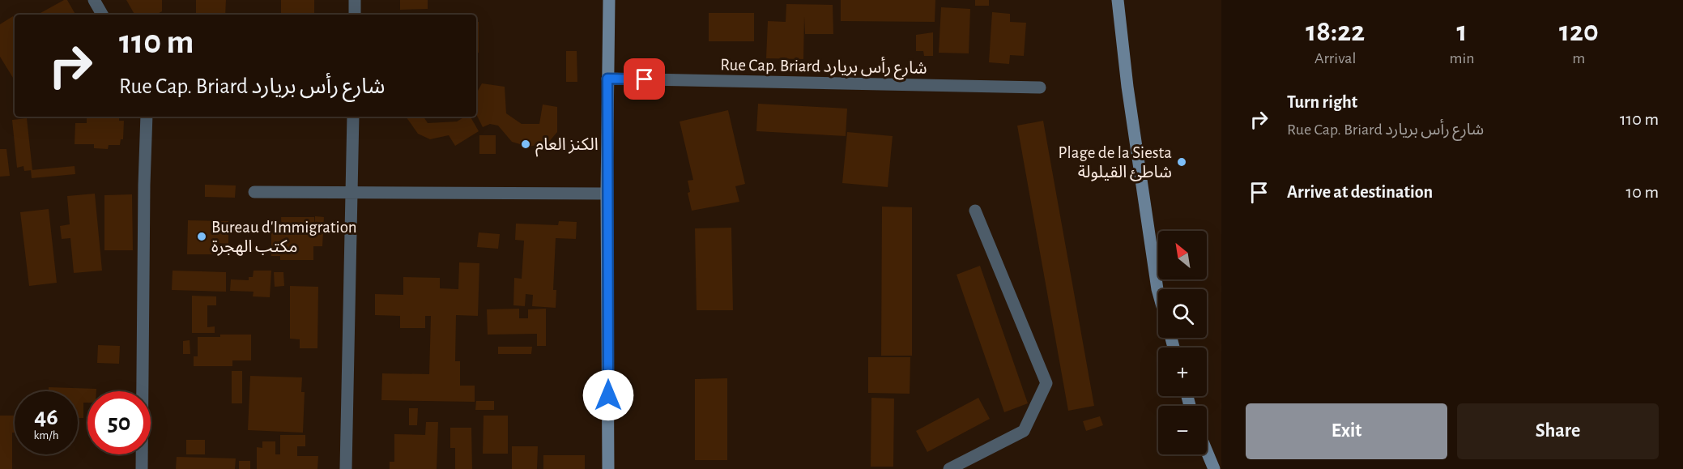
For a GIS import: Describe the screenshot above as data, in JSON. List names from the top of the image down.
{
  "streets": {
    "street": ["Rue Cap. Briard شارع رأس بريارد"]
  },
  "places": ["الكنز العام", "Plage de la Siesta شاطئ القيلولة", "Bureau d'Immigration مكتب الهجرة"],
  "north": "top left",
  "page": {
    "eta": [
      "18:22",
      "Arrival",
      "1",
      "min",
      "120",
      "m"
    ],
    "turn": ["110 m", "Rue Cap. Briard شارع رأس بريارد"],
    "list": [
      {
        "name": "Turn right",
        "note": "Rue Cap. Briard شارع رأس بريارد",
        "value": "110 m"
      },
      {
        "name": "Arrive at destination",
        "value": "10 m"
      }
    ],
    "map_buttons": ["+", "−"],
    "speed": "46 km/h",
    "limit": "50",
    "buttons": ["Exit", "Share"]
  }
}
